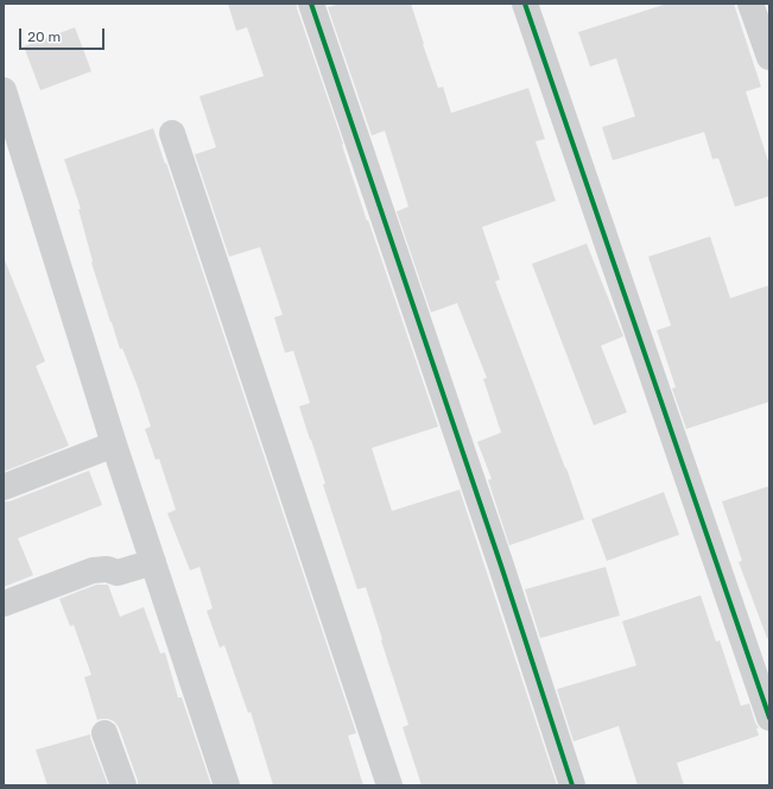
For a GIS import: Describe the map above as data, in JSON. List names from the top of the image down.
{
  "scale_bar": "20 m"
}
